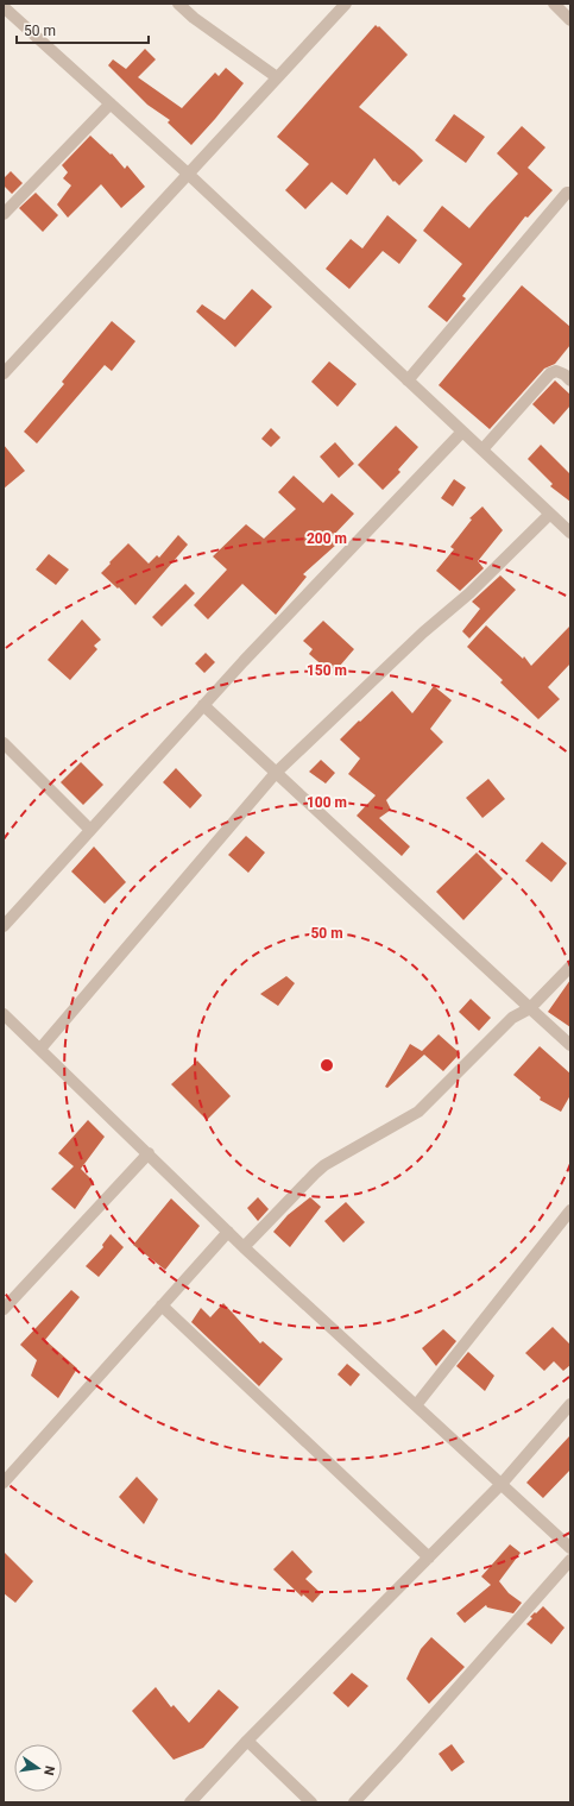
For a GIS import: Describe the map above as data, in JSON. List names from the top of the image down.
{
  "scale_bar": "50 m",
  "north": "right",
  "rings": [
    "200 m",
    "150 m",
    "100 m",
    "50 m"
  ]
}
